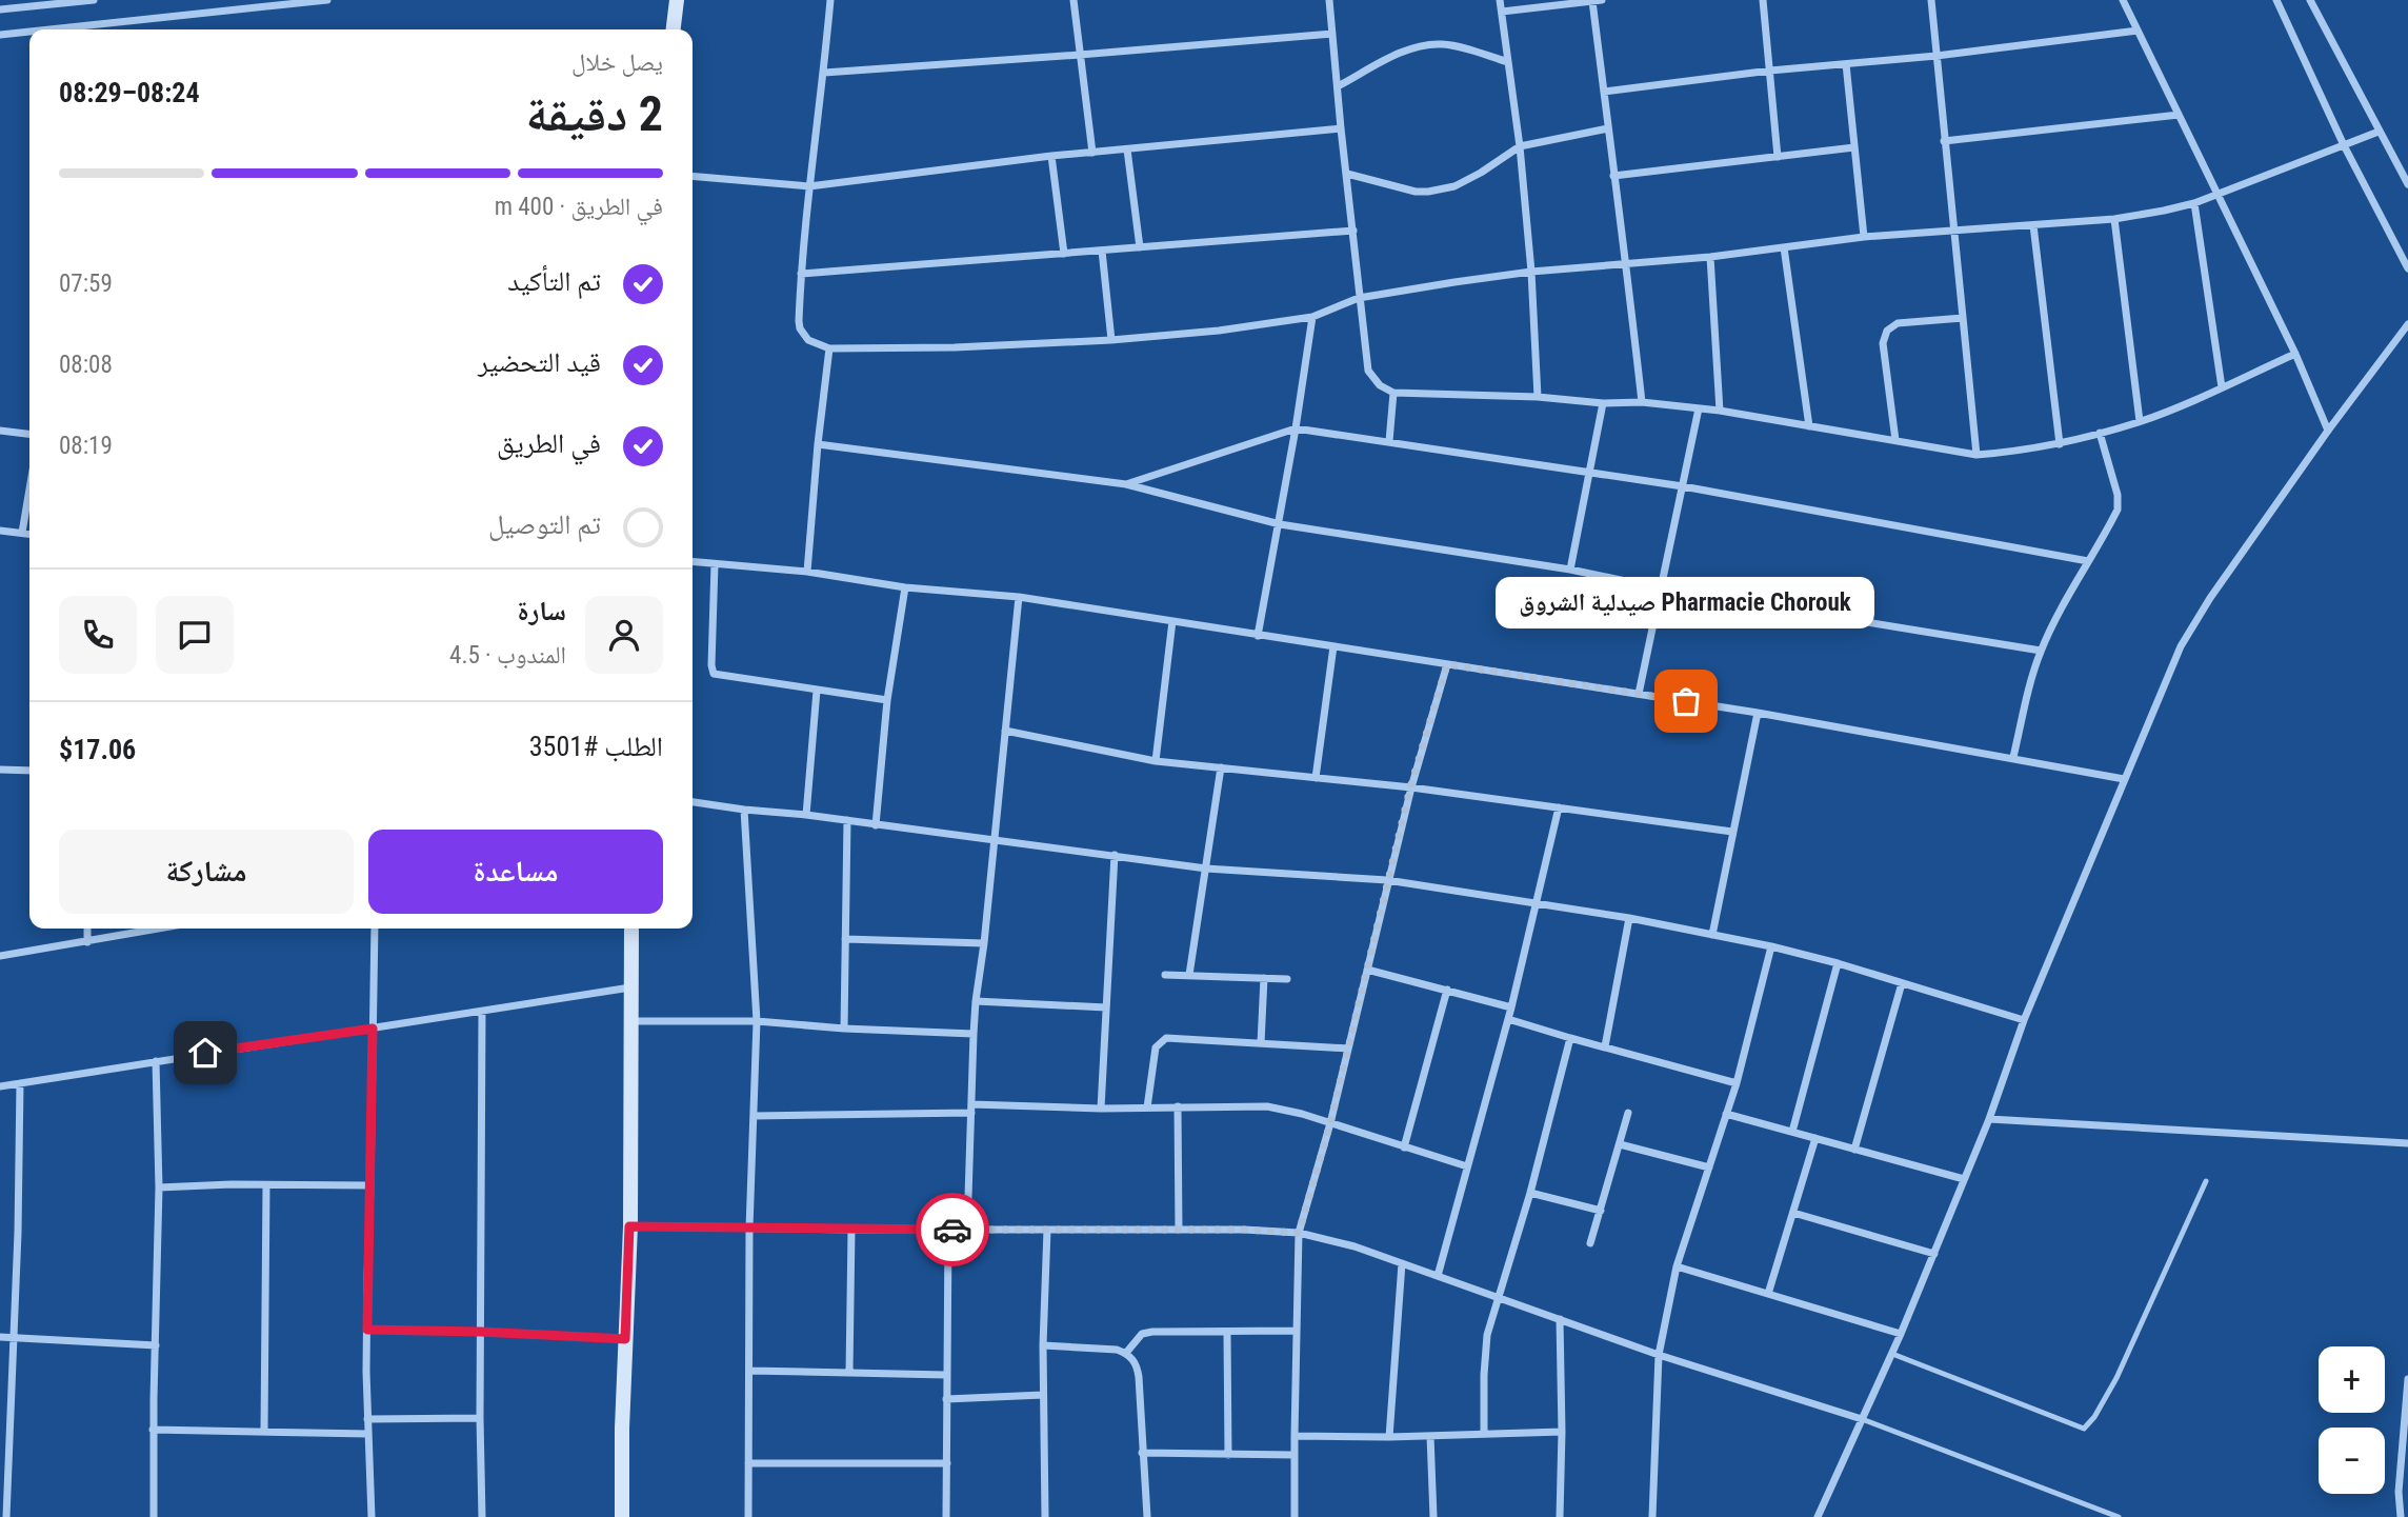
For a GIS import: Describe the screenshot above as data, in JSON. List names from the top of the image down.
{
  "places": ["Pharmacie Chorouk صيدلية الشروق"],
  "page": {
    "heading": ["2 دقيقة", "يصل خلال", "08:24–08:29"],
    "panel": [
      "سارة",
      "المندوب · 4.5",
      "الطلب #3501",
      "$17.06"
    ],
    "bar": "في الطريق · 400 m",
    "list": [
      ["تم التأكيد", "07:59"],
      ["قيد التحضير", "08:08"],
      ["في الطريق", "08:19"],
      "تم التوصيل"
    ],
    "bubble": "Pharmacie Chorouk صيدلية الشروق",
    "buttons": ["مساعدة", "مشاركة"],
    "map_buttons": ["+", "−"]
  }
}
